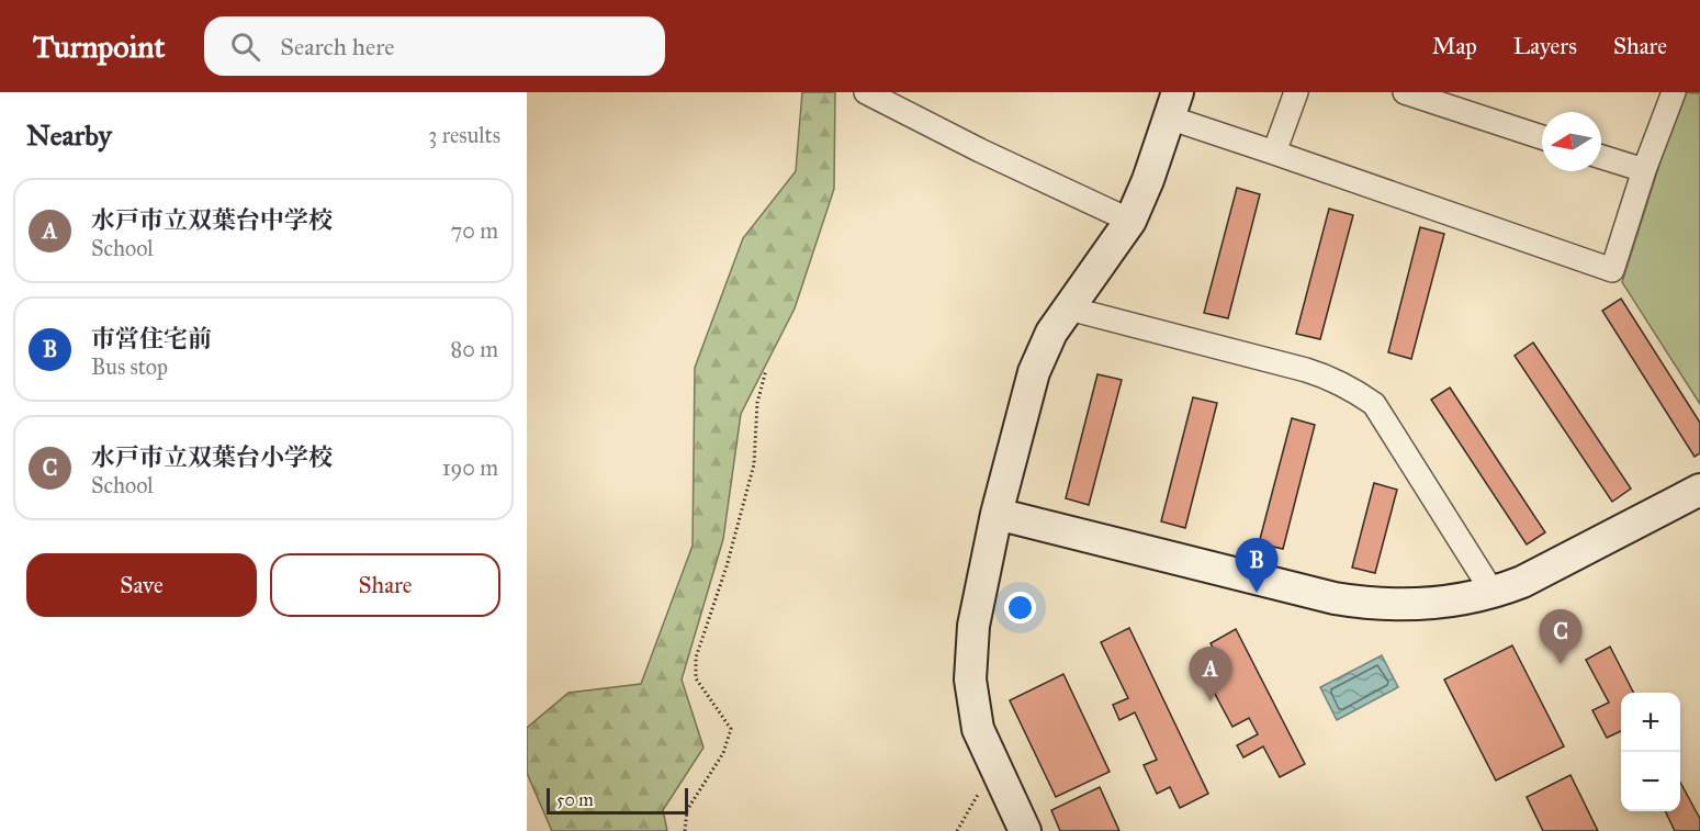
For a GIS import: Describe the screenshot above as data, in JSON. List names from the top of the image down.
{
  "scale_bar": "50 m",
  "north": "left",
  "page": {
    "header": "Turnpoint",
    "search": "Search here",
    "nav": ["Map", "Layers", "Share"],
    "heading": ["Nearby", "3 results"],
    "list": [
      {
        "mark": "A",
        "name": "水戸市立双葉台中学校",
        "note": "School",
        "value": "70 m"
      },
      {
        "mark": "B",
        "name": "市営住宅前",
        "note": "Bus stop",
        "value": "80 m"
      },
      {
        "mark": "C",
        "name": "水戸市立双葉台小学校",
        "note": "School",
        "value": "190 m"
      }
    ],
    "buttons": ["Save", "Share"],
    "pins": ["B", "C", "A"],
    "map_buttons": ["+", "−"],
    "scale": "50 m"
  }
}
